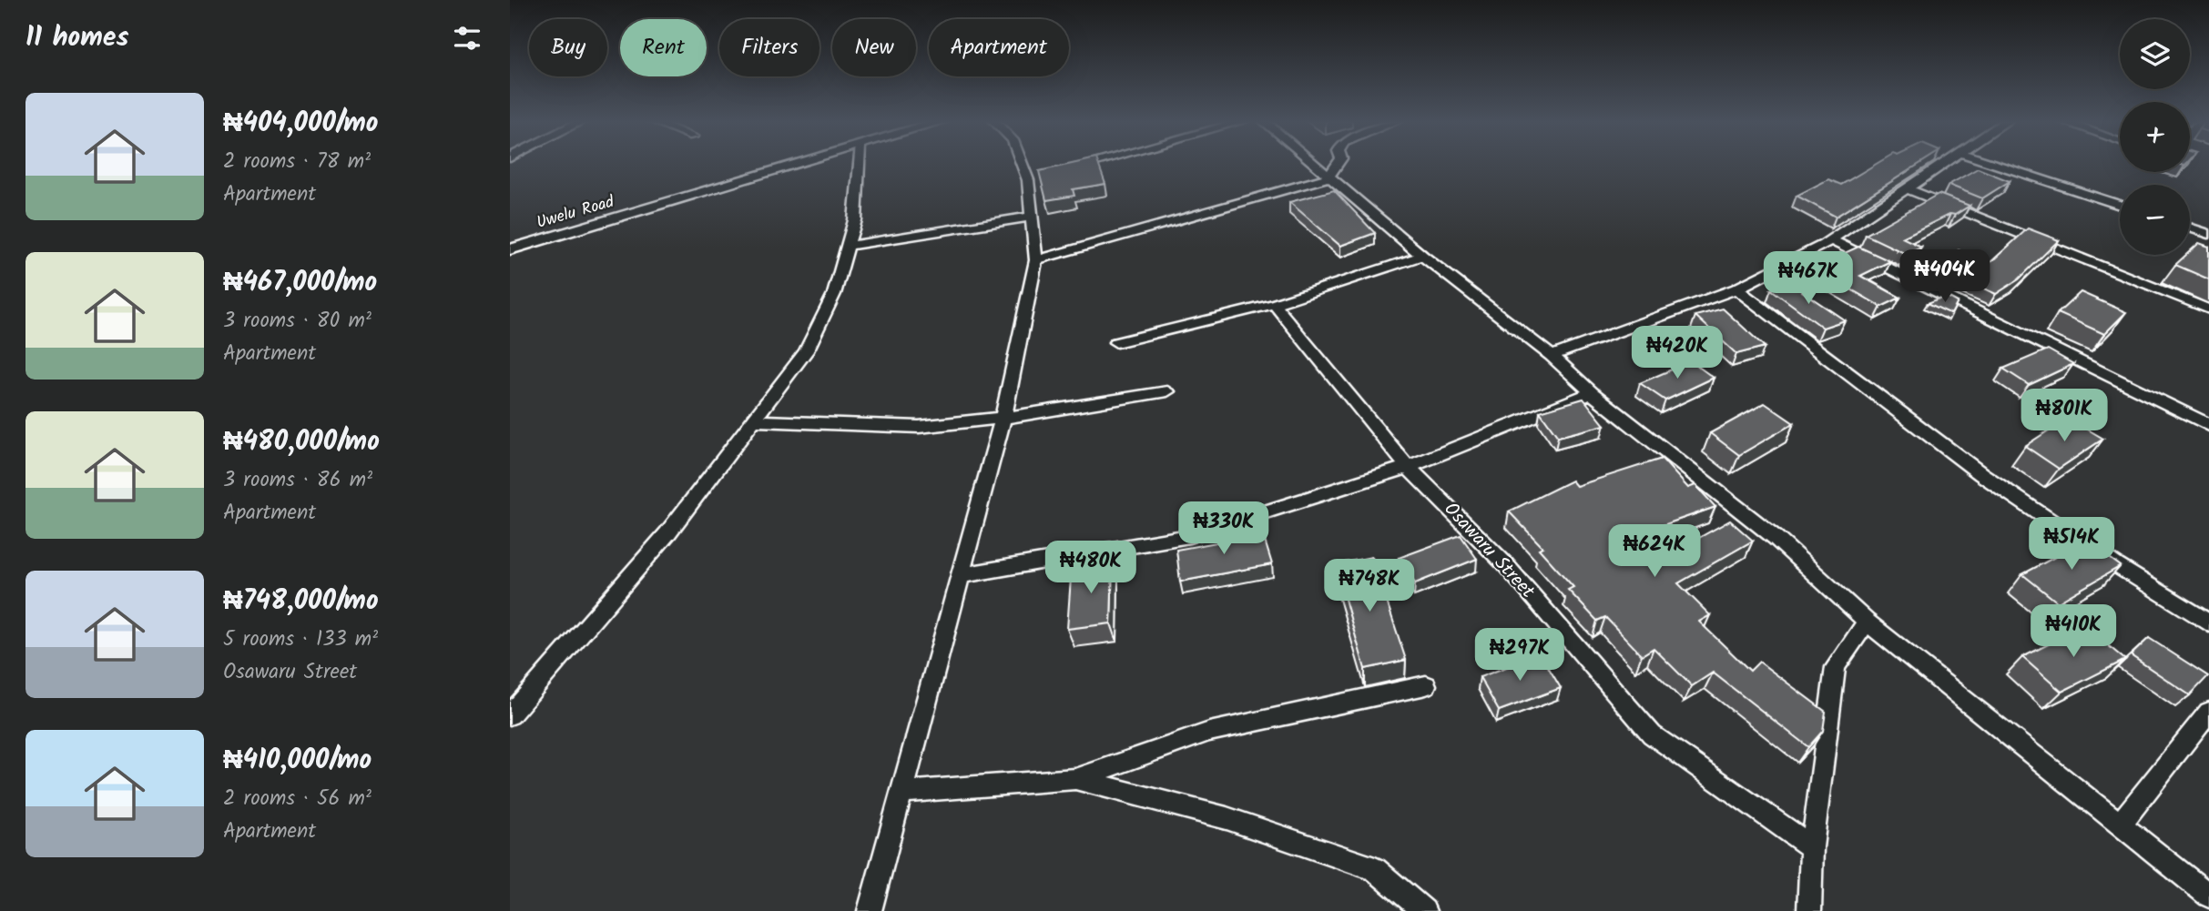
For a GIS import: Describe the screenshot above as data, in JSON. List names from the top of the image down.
{
  "streets": {
    "street": ["Uwelu Road", "Osawaru Street"]
  },
  "page": {
    "heading": "11 homes",
    "map_buttons": ["+", "−"],
    "chip": [
      "Buy",
      "Rent",
      "Filters",
      "New",
      "Apartment"
    ],
    "list": [
      {
        "name": "₦404,000/mo",
        "note": "2 rooms · 78 m² · Apartment"
      },
      {
        "name": "₦467,000/mo",
        "note": "3 rooms · 80 m² · Apartment"
      },
      {
        "name": "₦480,000/mo",
        "note": "3 rooms · 86 m² · Apartment"
      },
      {
        "name": "₦748,000/mo",
        "note": "5 rooms · 133 m² · Osawaru Street"
      },
      {
        "name": "₦410,000/mo",
        "note": "2 rooms · 56 m² · Apartment"
      }
    ],
    "price": [
      "₦404K",
      "₦467K",
      "₦420K",
      "₦801K",
      "₦330K",
      "₦514K",
      "₦624K",
      "₦480K",
      "₦748K",
      "₦410K",
      "₦297K"
    ]
  }
}
